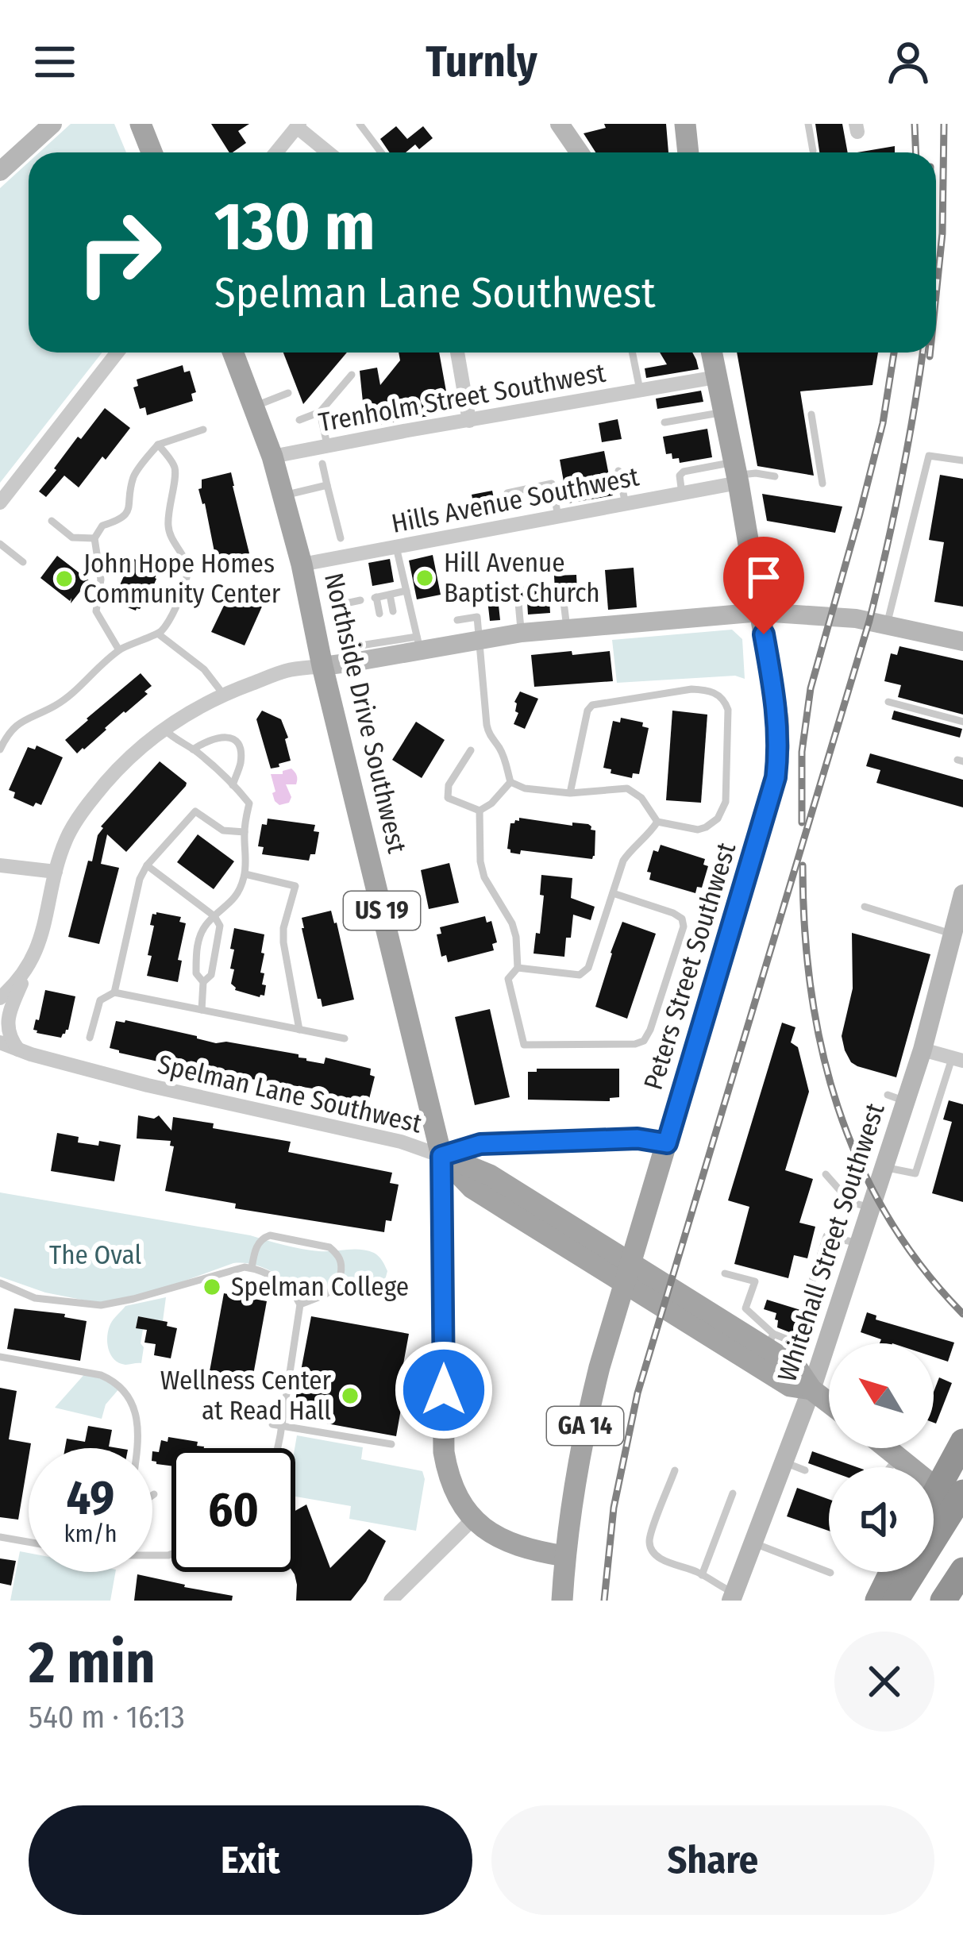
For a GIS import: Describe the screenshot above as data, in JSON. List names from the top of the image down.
{
  "streets": {
    "main road": [
      "Northside Drive Southwest",
      "US 19",
      "Peters Street Southwest",
      "GA 14"
    ],
    "street": [
      "Trenholm Street Southwest",
      "Hills Avenue Southwest",
      "Spelman Lane Southwest",
      "Whitehall Street Southwest"
    ]
  },
  "crossings": [
    ["Trenholm Street Southwest", "Northside Drive Southwest"],
    ["Trenholm Street Southwest", "Peters Street Southwest"],
    ["Hills Avenue Southwest", "Northside Drive Southwest"],
    ["Hills Avenue Southwest", "Peters Street Southwest"],
    ["Northside Drive Southwest", "Spelman Lane Southwest"],
    ["Peters Street Southwest", "Spelman Lane Southwest"]
  ],
  "parks": ["The Oval"],
  "places": [
    "Hill Avenue Baptist Church",
    "John Hope Homes Community Center",
    "Spelman College",
    "Wellness Center at Read Hall"
  ],
  "north": "top left",
  "page": {
    "header": "Turnly",
    "turn": ["130 m", "Spelman Lane Southwest"],
    "speed": "49 km/h",
    "limit": "60",
    "heading": ["2 min", "540 m · 16:13"],
    "buttons": ["Exit", "Share"]
  }
}
